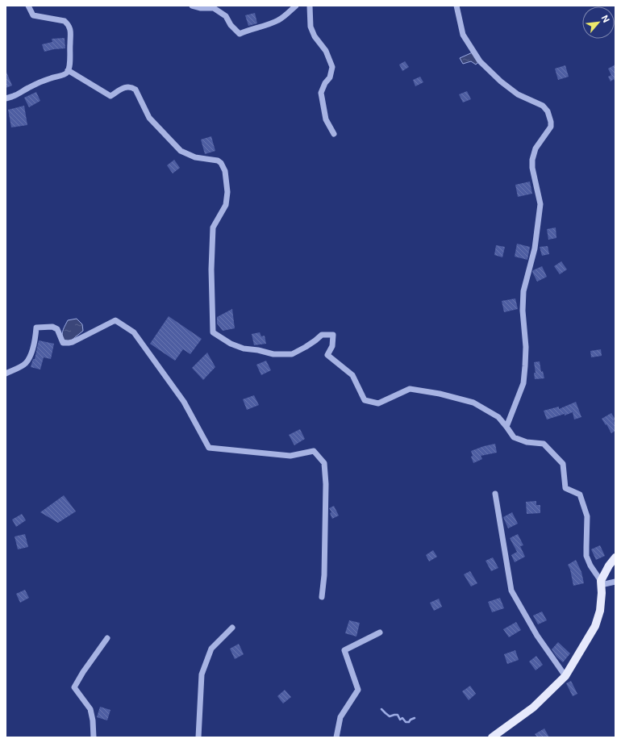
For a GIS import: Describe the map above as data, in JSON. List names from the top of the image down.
{
  "north": "top right"
}
